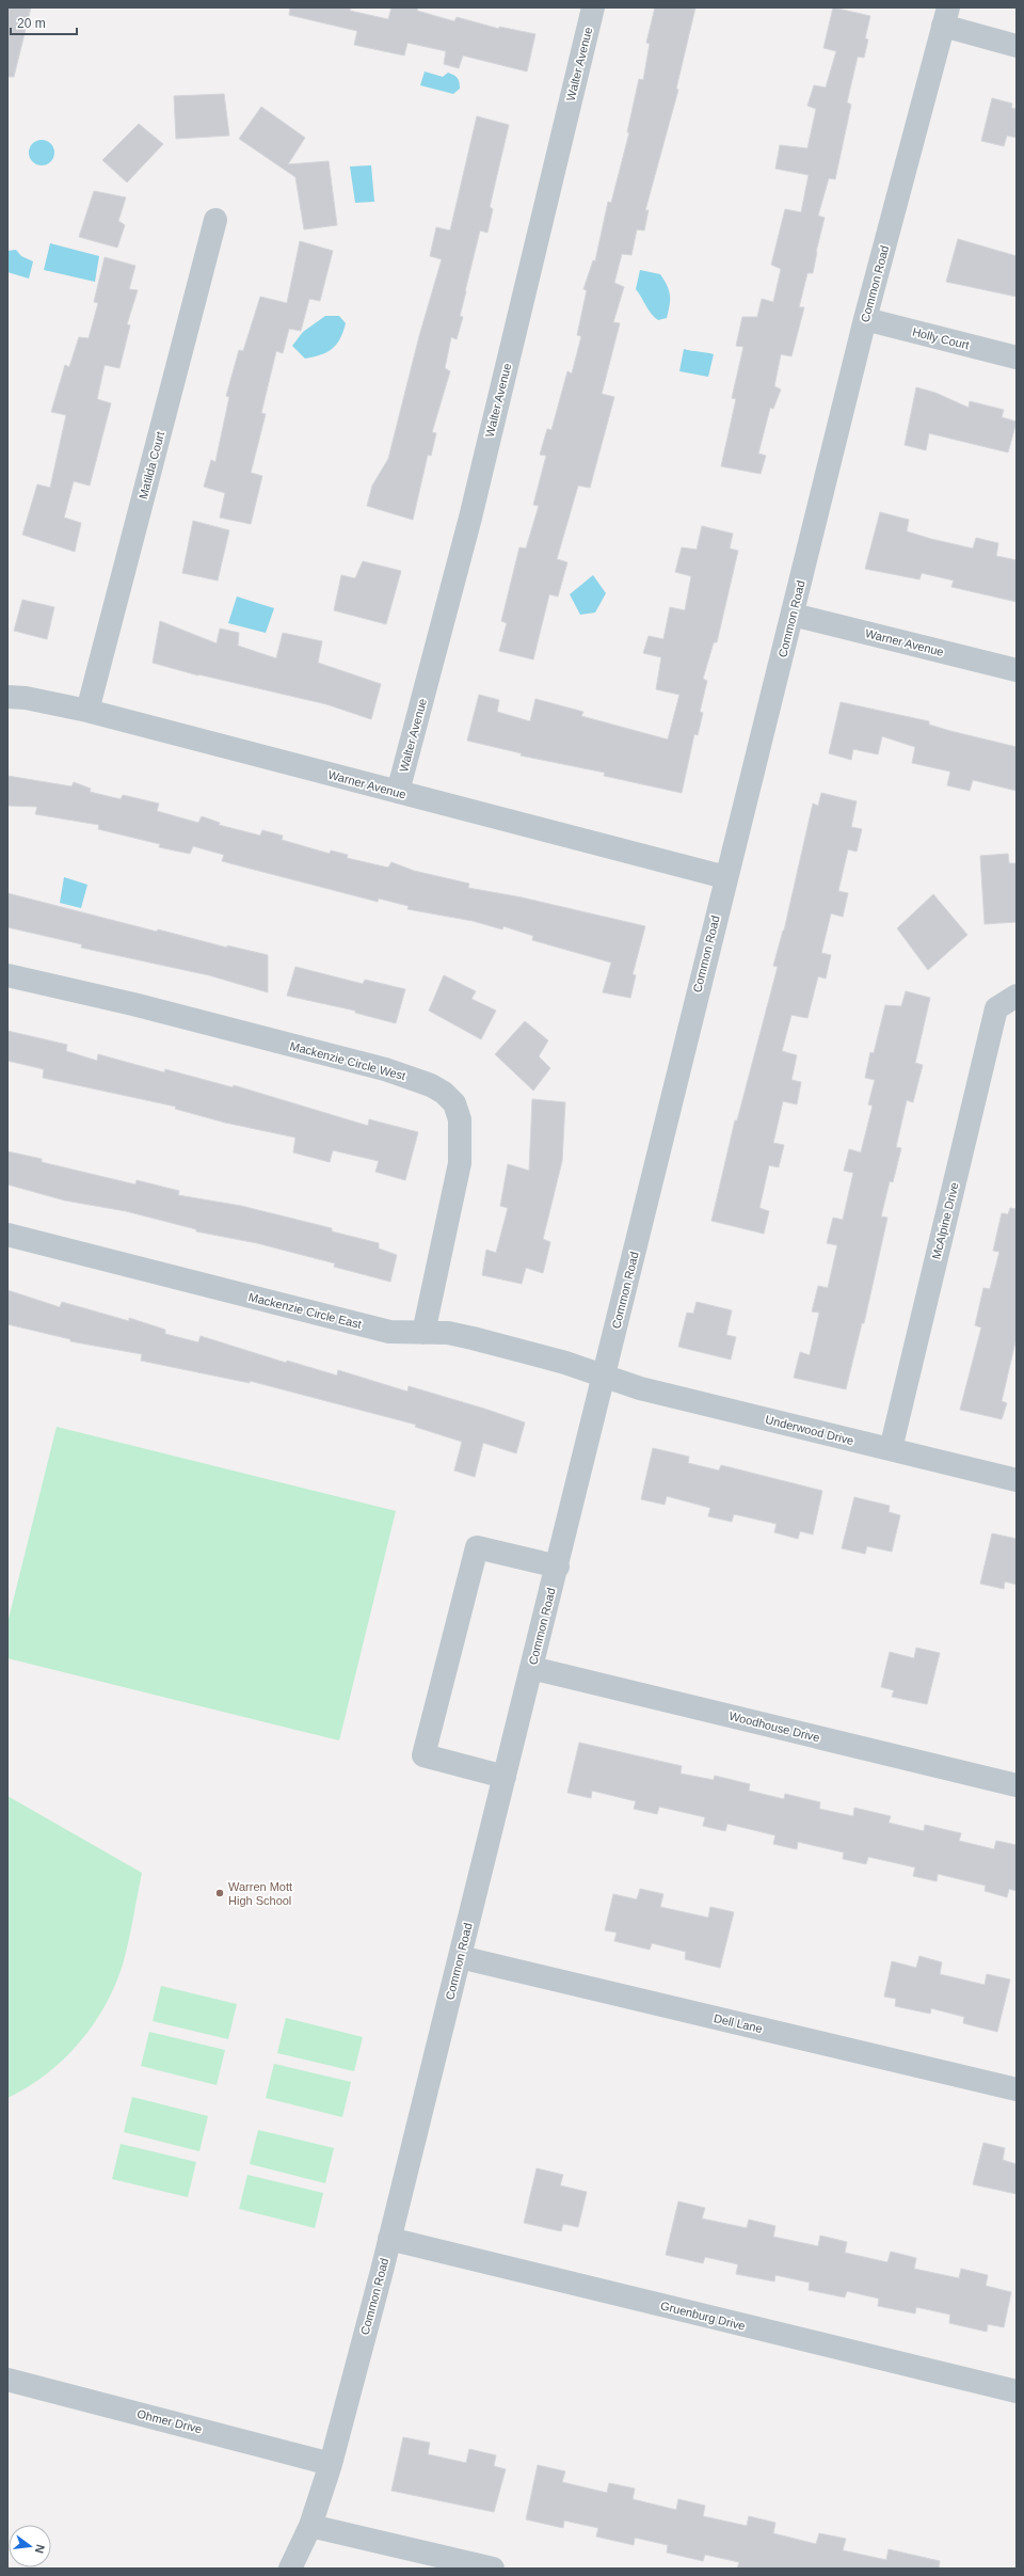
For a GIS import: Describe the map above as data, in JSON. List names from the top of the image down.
{
  "streets": {
    "street": [
      "Walter Avenue",
      "Common Road",
      "Holly Court",
      "Matilda Court",
      "Warner Avenue",
      "Mackenzie Circle West",
      "McAlpine Drive",
      "Mackenzie Circle East",
      "Underwood Drive",
      "Woodhouse Drive",
      "Dell Lane",
      "Gruenburg Drive",
      "Ohmer Drive"
    ]
  },
  "crossings": [
    ["Walter Avenue", "Warner Avenue"],
    ["Common Road", "Holly Court"],
    ["Common Road", "Warner Avenue"],
    ["Common Road", "Mackenzie Circle East"],
    ["Common Road", "Underwood Drive"],
    ["Common Road", "Woodhouse Drive"],
    ["Common Road", "Dell Lane"],
    ["Common Road", "Gruenburg Drive"],
    ["Common Road", "Ohmer Drive"],
    ["Matilda Court", "Warner Avenue"],
    ["Mackenzie Circle West", "Mackenzie Circle East"],
    ["McAlpine Drive", "Underwood Drive"],
    ["Mackenzie Circle East", "Underwood Drive"]
  ],
  "places": ["Warren Mott High School"],
  "scale_bar": "20 m",
  "north": "right"
}
